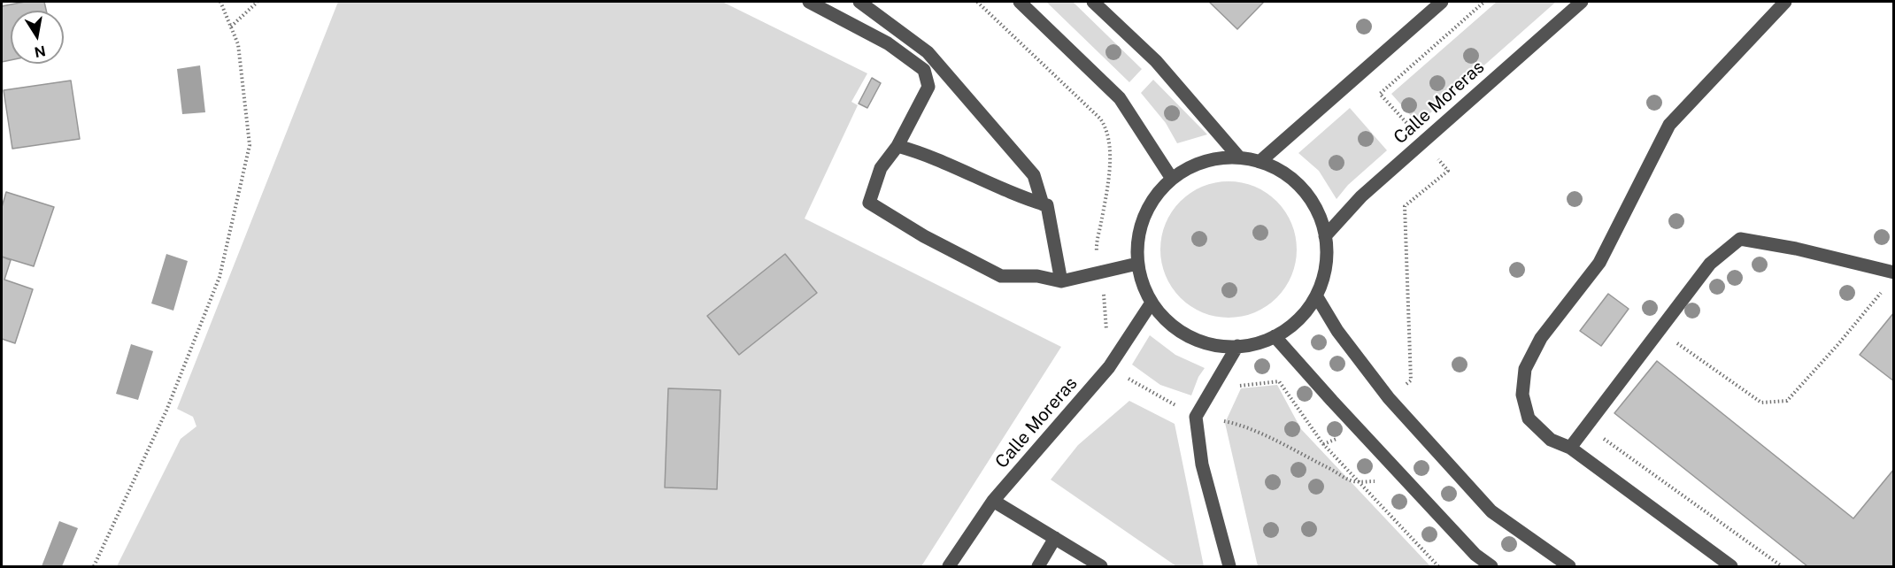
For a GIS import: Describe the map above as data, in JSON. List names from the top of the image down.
{
  "streets": {
    "street": ["Calle Moreras"]
  },
  "north": "bottom"
}
